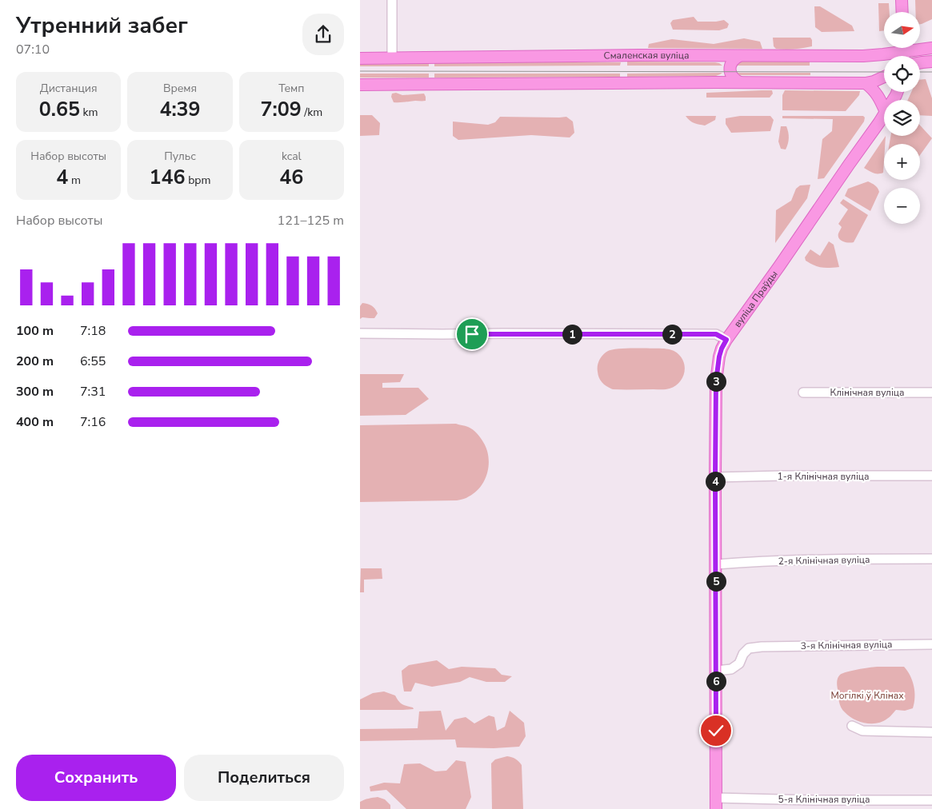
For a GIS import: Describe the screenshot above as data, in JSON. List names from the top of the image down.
{
  "streets": {
    "main road": ["Смаленская вуліца", "вуліца Праўды"],
    "street": [
      "Клінічная вуліца",
      "1-я Клінічная вуліца",
      "2-я Клінічная вуліца",
      "3-я Клінічная вуліца",
      "5-я Клінічная вуліца"
    ]
  },
  "crossings": [
    ["вуліца Праўды", "1-я Клінічная вуліца"],
    ["вуліца Праўды", "2-я Клінічная вуліца"],
    ["вуліца Праўды", "3-я Клінічная вуліца"],
    ["вуліца Праўды", "5-я Клінічная вуліца"]
  ],
  "parks": ["Могілкі ў Клінах"],
  "north": "right",
  "page": {
    "heading": ["Утренний забег", "07:10"],
    "map_buttons": ["+", "−"],
    "stats": [
      ["Дистанция", "0.65 km"],
      ["Время", "4:39"],
      ["Темп", "7:09 /km"],
      ["Набор высоты", "4 m"],
      ["Пульс", "146 bpm"],
      ["kcal", "46"]
    ],
    "chart": ["Набор высоты", "121–125 m"],
    "list": [
      {
        "name": "100 m",
        "note": "7:18"
      },
      {
        "name": "200 m",
        "note": "6:55"
      },
      {
        "name": "300 m",
        "note": "7:31"
      },
      {
        "name": "400 m",
        "note": "7:16"
      }
    ],
    "pins": [
      "1",
      "2",
      "3",
      "4",
      "5",
      "6"
    ],
    "buttons": ["Сохранить", "Поделиться"]
  }
}
